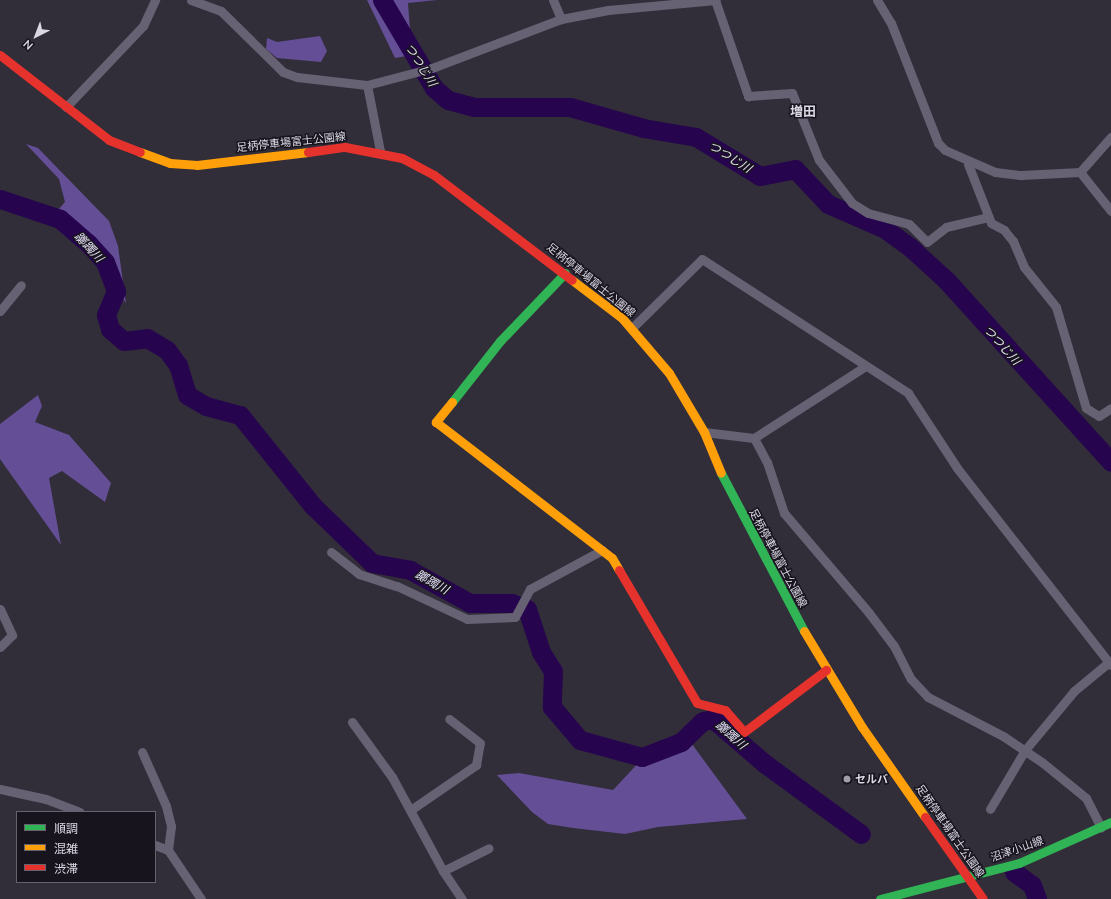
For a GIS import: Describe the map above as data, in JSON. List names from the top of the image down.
{
  "streets": {
    "main road": ["足柄停車場富士公園線", "沼津小山線"]
  },
  "crossings": [
    ["足柄停車場富士公園線", "沼津小山線"]
  ],
  "districts": ["増田"],
  "water": ["つつじ川", "躑躅川"],
  "places": ["セルバ"],
  "legend": ["順調", "混雑", "渋滞"],
  "north": "bottom left"
}
